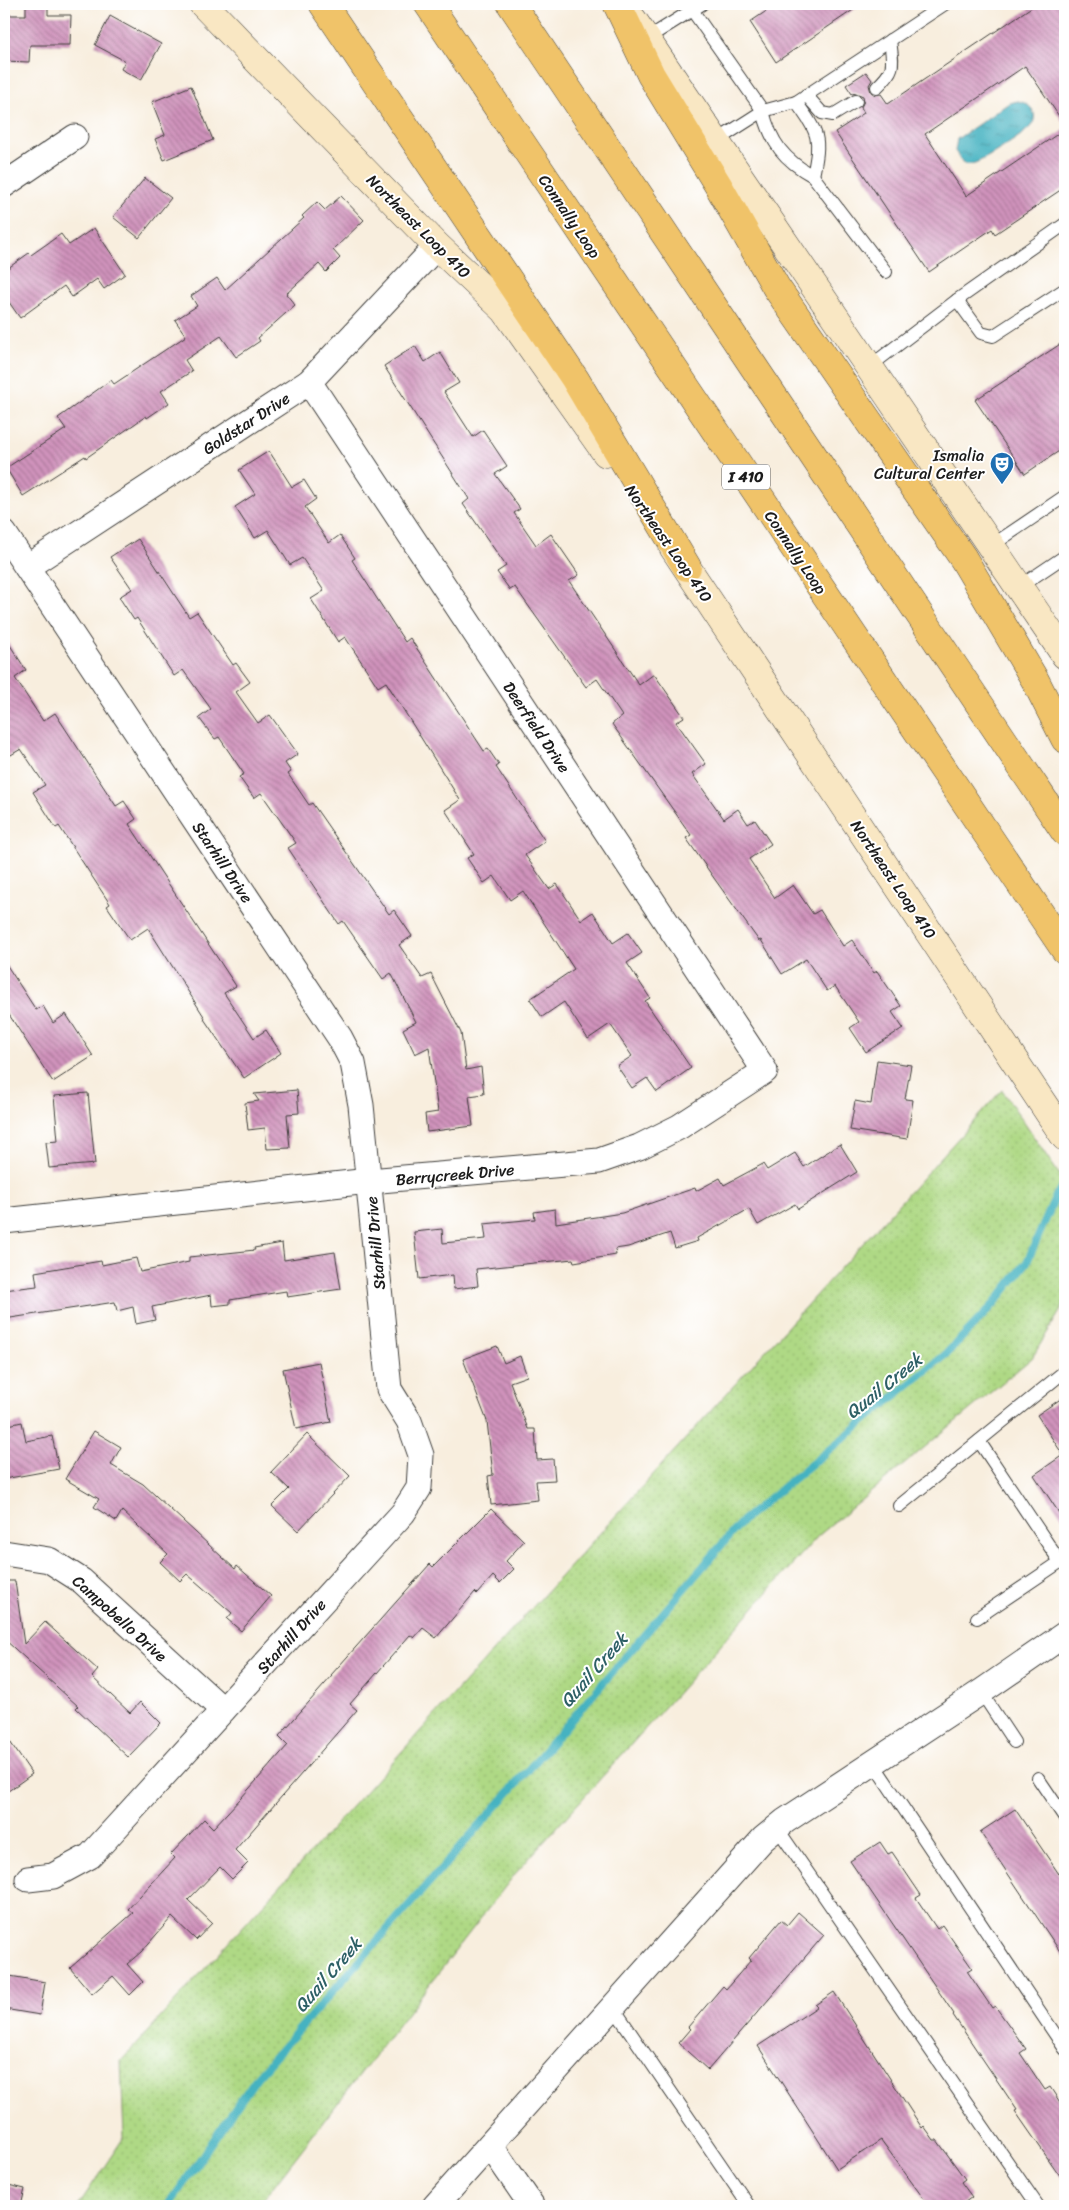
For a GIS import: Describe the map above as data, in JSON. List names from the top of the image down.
{
  "streets": {
    "highway": ["Connally Loop", "I 410"],
    "main road": ["Northeast Loop 410"],
    "street": [
      "Goldstar Drive",
      "Deerfield Drive",
      "Starhill Drive",
      "Berrycreek Drive",
      "Campobello Drive"
    ]
  },
  "crossings": [
    ["Northeast Loop 410", "Goldstar Drive"],
    ["Goldstar Drive", "Deerfield Drive"],
    ["Goldstar Drive", "Starhill Drive"],
    ["Deerfield Drive", "Berrycreek Drive"],
    ["Starhill Drive", "Berrycreek Drive"],
    ["Starhill Drive", "Campobello Drive"]
  ],
  "water": ["Quail Creek"],
  "places": {
    "theatre": ["Ismalia Cultural Center"]
  }
}
